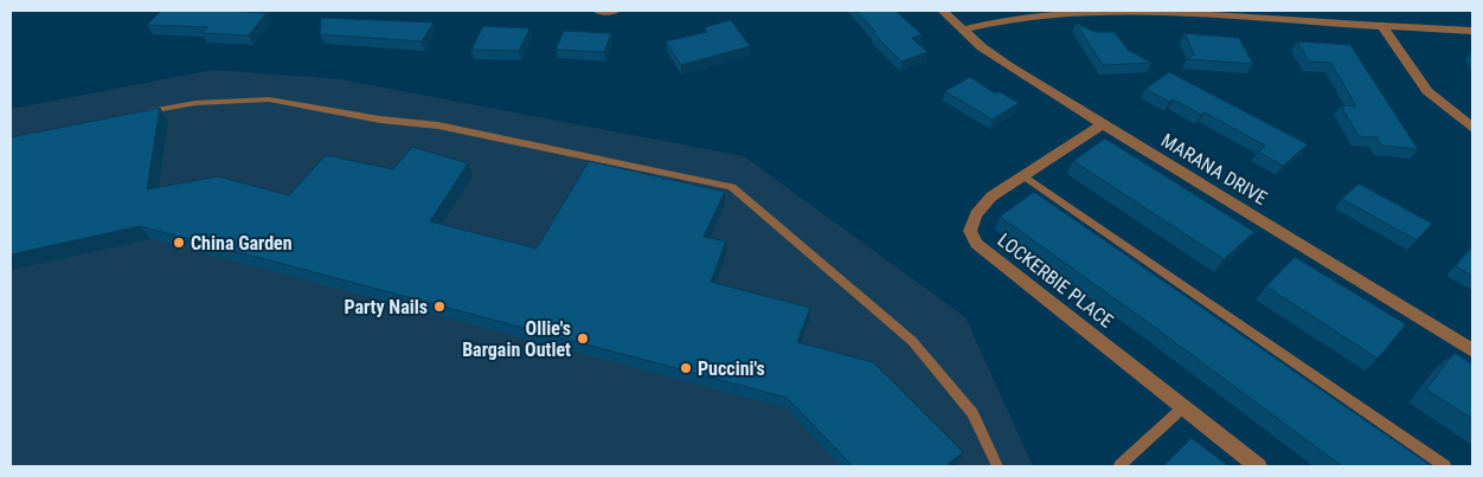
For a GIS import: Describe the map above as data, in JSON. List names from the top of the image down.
{
  "streets": {
    "street": ["MARANA DRIVE", "LOCKERBIE PLACE"]
  },
  "crossings": [
    ["MARANA DRIVE", "LOCKERBIE PLACE"]
  ],
  "places": [
    "China Garden",
    "Party Nails",
    "Ollie's Bargain Outlet",
    "Puccini's"
  ]
}
